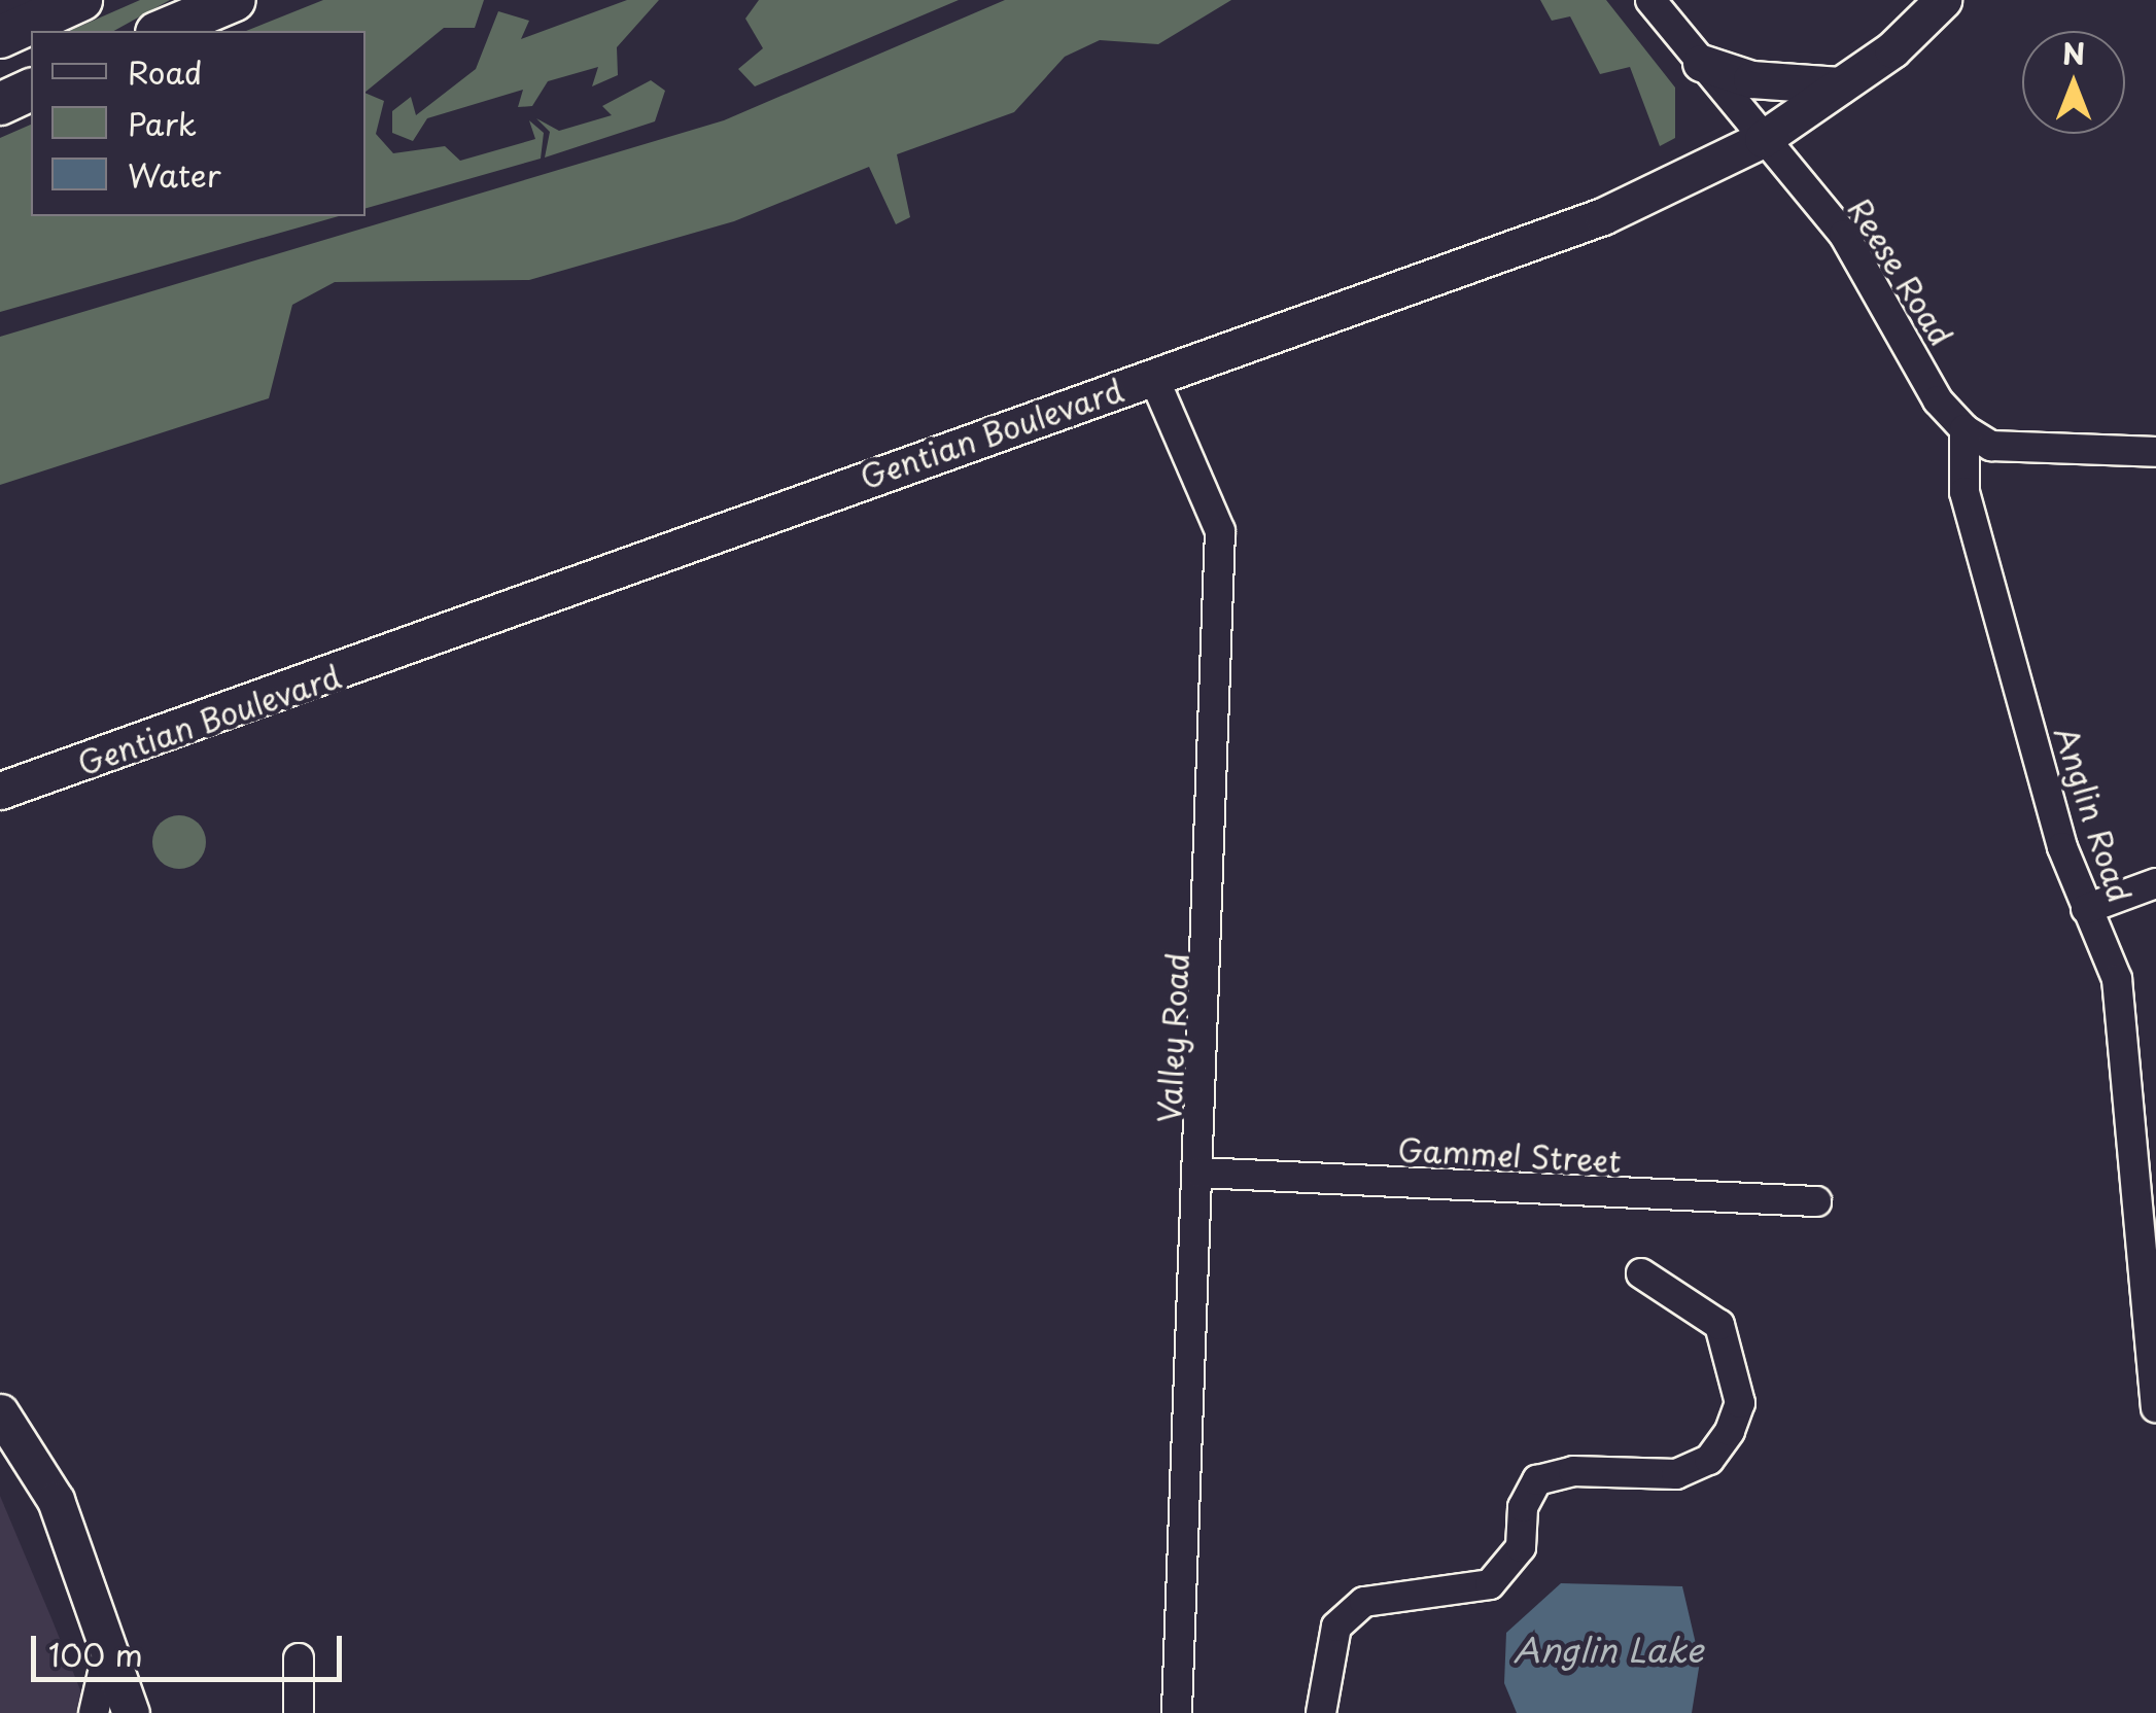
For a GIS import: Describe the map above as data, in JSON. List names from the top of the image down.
{
  "streets": {
    "main road": ["Gentian Boulevard"],
    "street": [
      "Reese Road",
      "Anglin Road",
      "Valley Road",
      "Gammel Street"
    ]
  },
  "crossings": [
    ["Reese Road", "Gentian Boulevard"],
    ["Reese Road", "Anglin Road"],
    ["Gentian Boulevard", "Valley Road"],
    ["Valley Road", "Gammel Street"]
  ],
  "water": ["Anglin Lake"],
  "legend": ["Road", "Park", "Water"],
  "scale_bar": "100 m",
  "north": "top"
}
